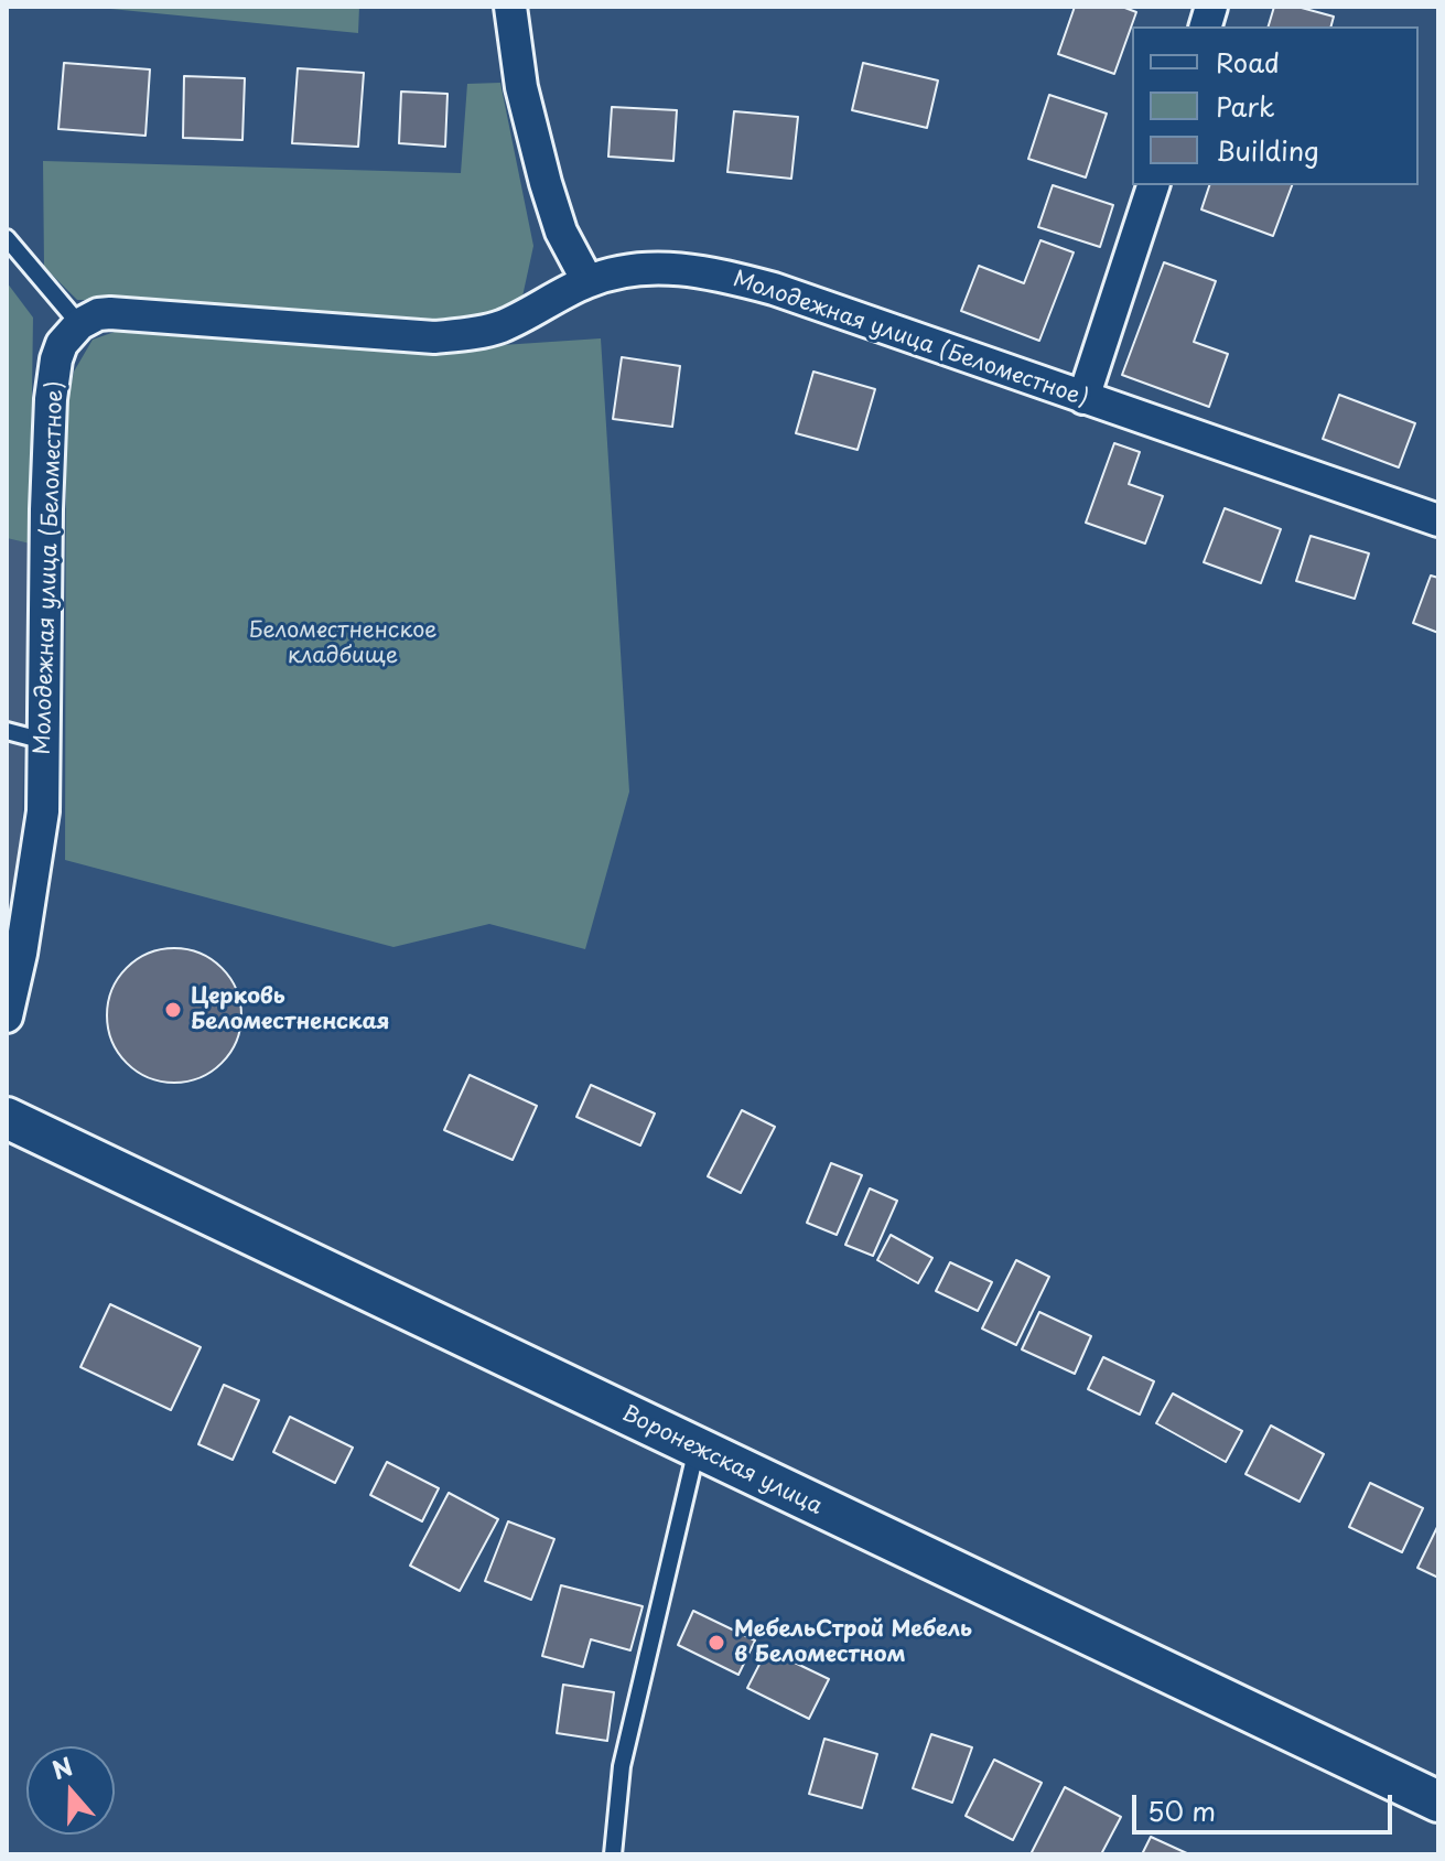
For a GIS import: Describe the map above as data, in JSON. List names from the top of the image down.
{
  "streets": {
    "street": ["Молодежная улица (Беломестное)", "Воронежская улица"]
  },
  "parks": ["Беломестненское кладбище"],
  "places": ["Церковь Беломестненская", "МебельСтрой Мебель в Беломестном"],
  "legend": ["Road", "Park", "Building"],
  "scale_bar": "50 m",
  "north": "top"
}
